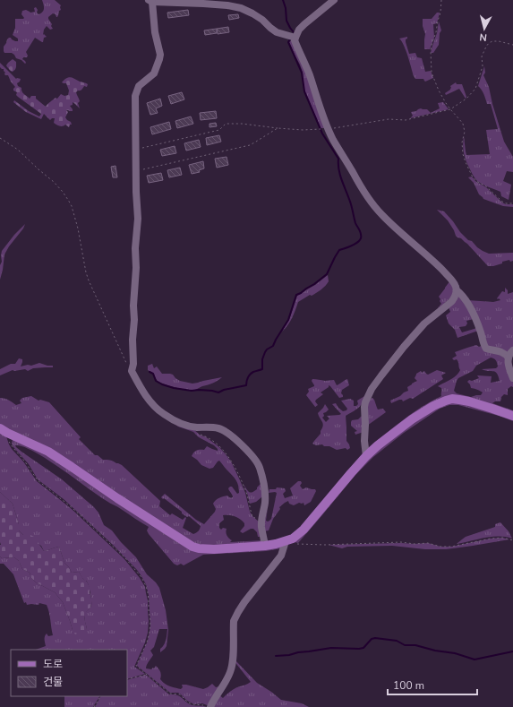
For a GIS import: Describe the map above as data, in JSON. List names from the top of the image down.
{
  "legend": ["도로", "건물"],
  "scale_bar": "100 m",
  "north": "bottom"
}
